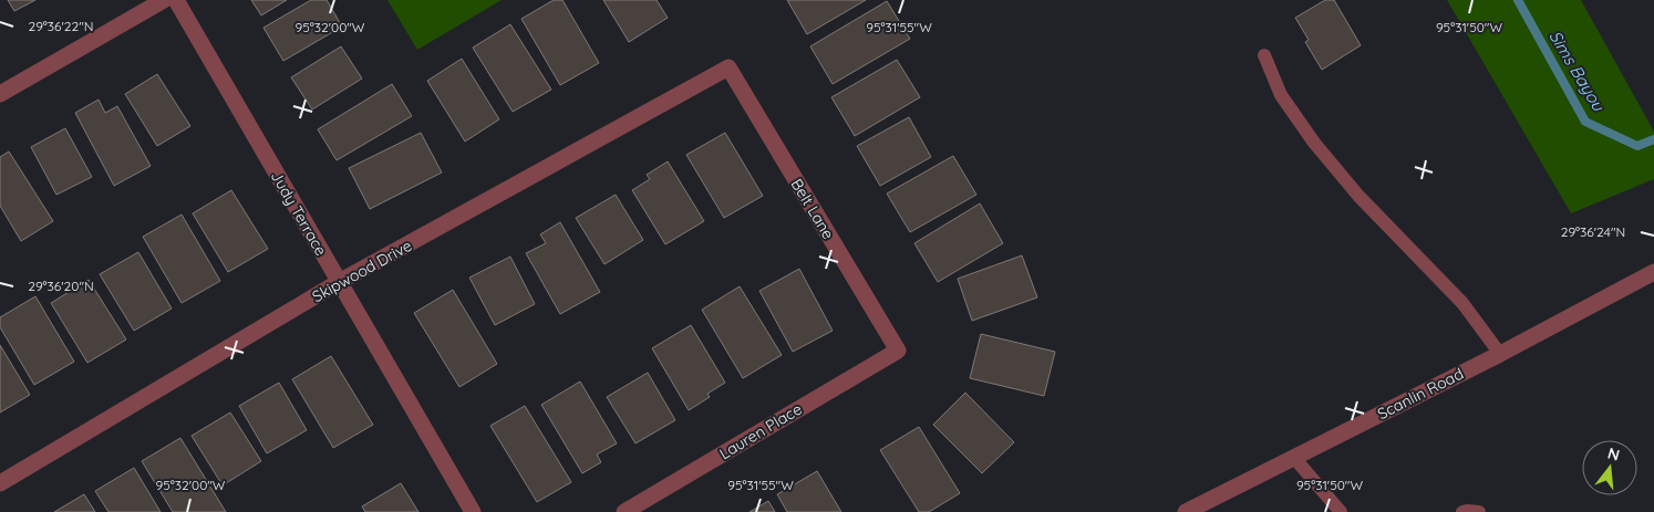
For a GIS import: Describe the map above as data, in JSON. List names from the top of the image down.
{
  "streets": {
    "street": [
      "Belt Lane",
      "Judy Terrace",
      "Skipwood Drive",
      "Scanlin Road",
      "Lauren Place"
    ]
  },
  "crossings": [
    ["Belt Lane", "Skipwood Drive"],
    ["Belt Lane", "Lauren Place"],
    ["Judy Terrace", "Skipwood Drive"]
  ],
  "water": ["Sims Bayou"],
  "north": "top",
  "coordinates": [
    "29°36'22\"N",
    "95°32'00\"W",
    "95°31'55\"W",
    "95°31'50\"W",
    "29°36'24\"N",
    "29°36'20\"N"
  ]
}
